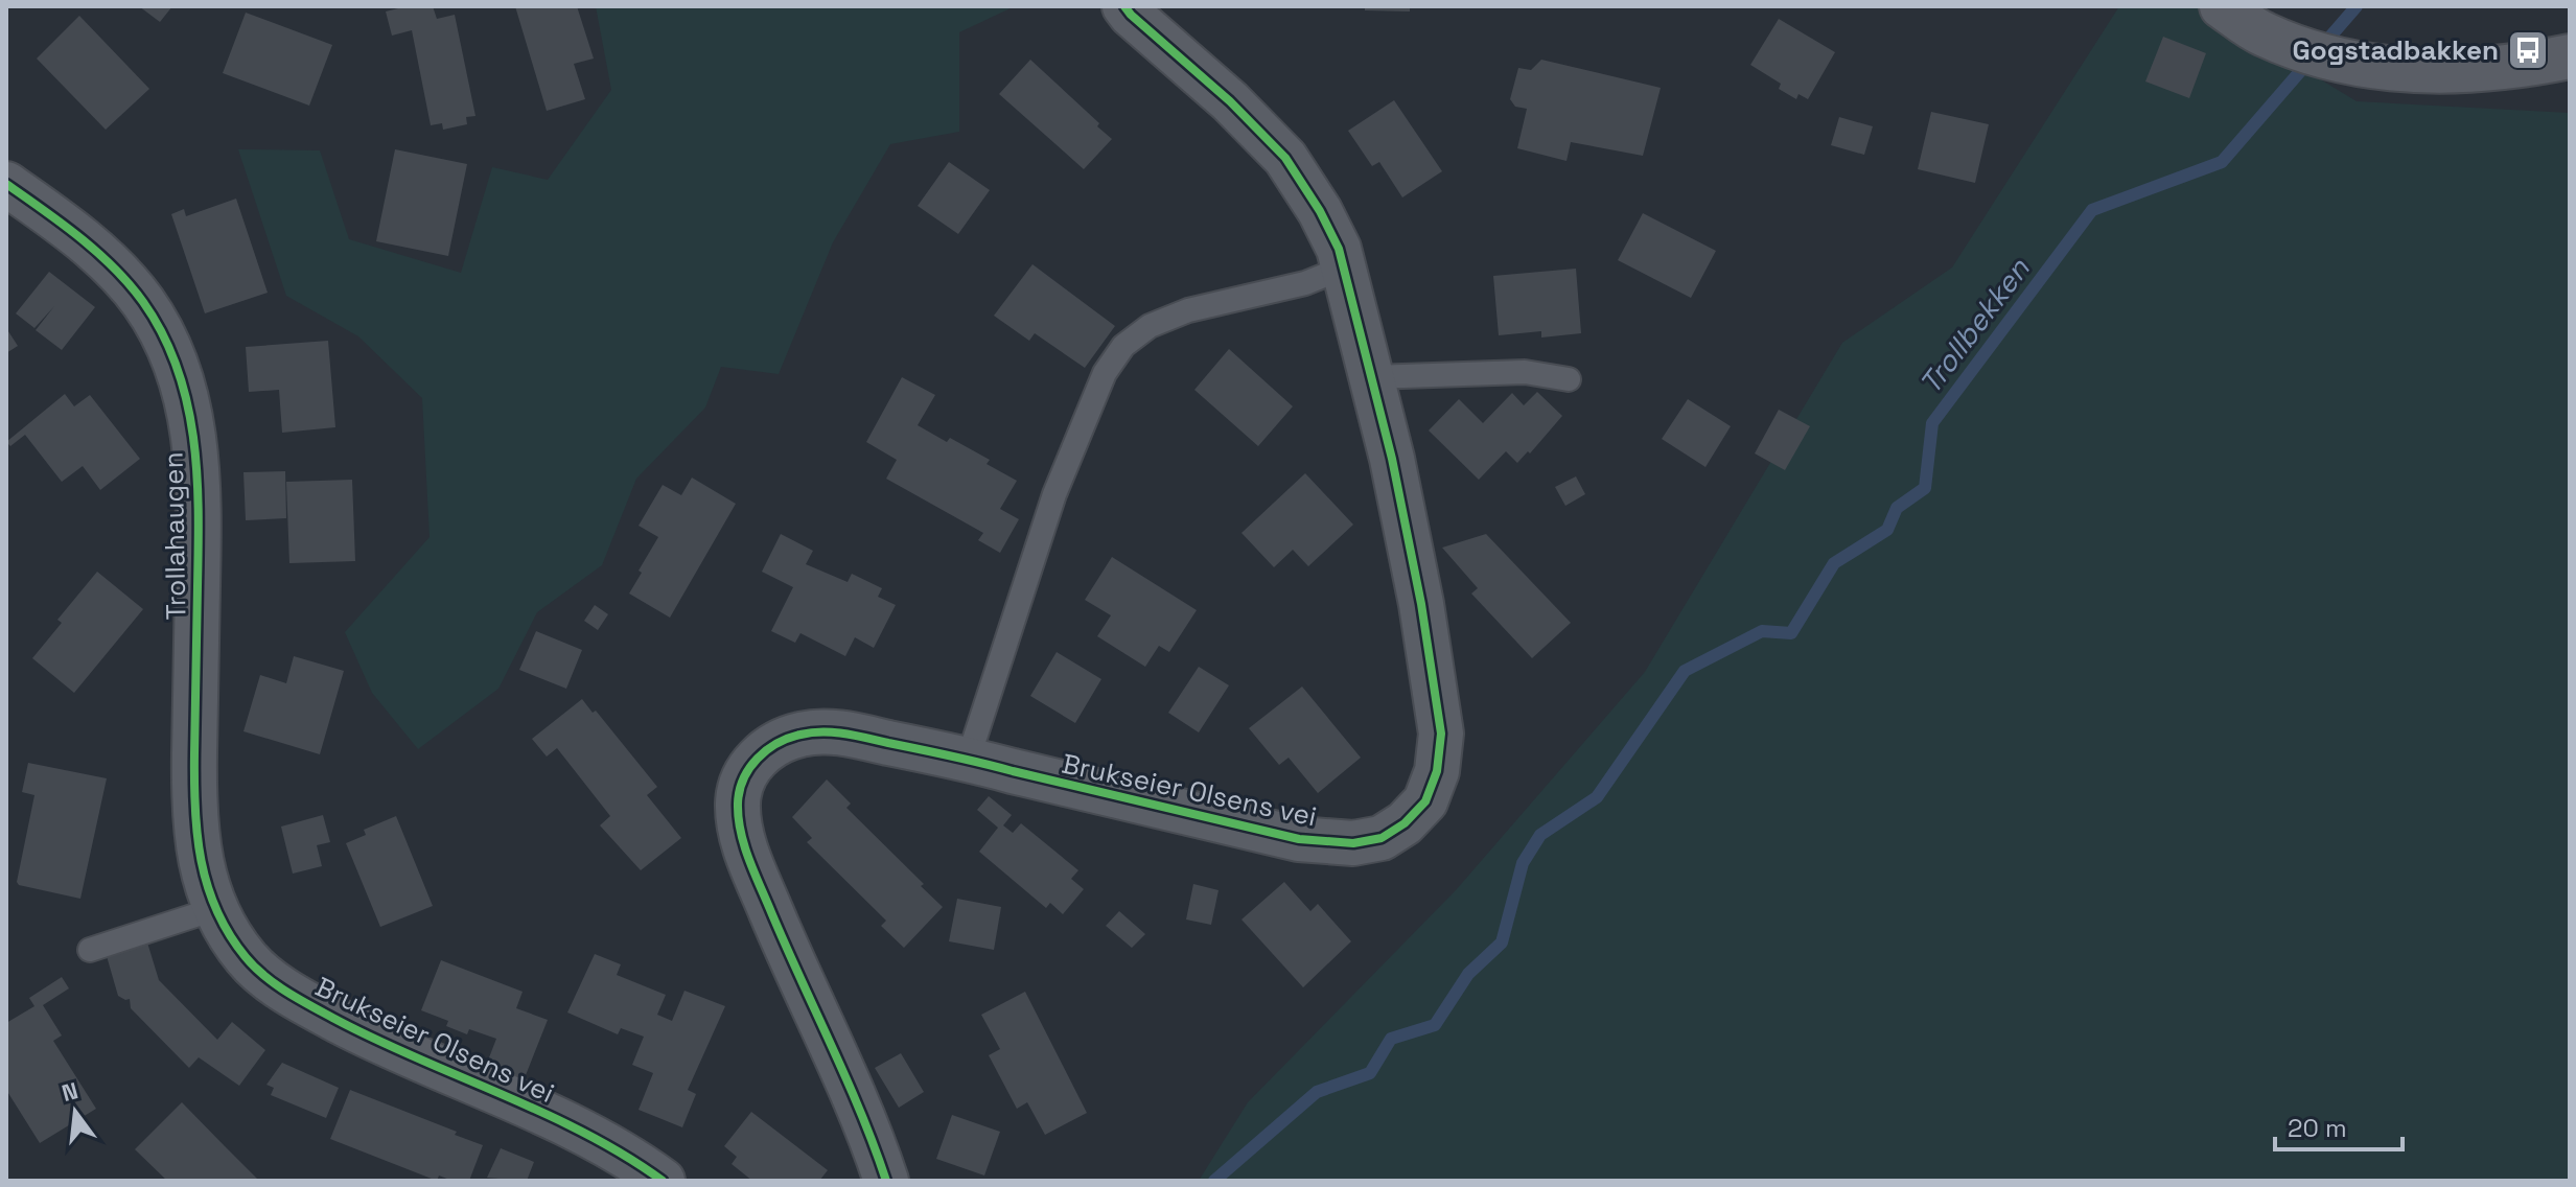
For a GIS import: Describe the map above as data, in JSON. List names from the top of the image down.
{
  "streets": {
    "street": ["Trollahaugen", "Brukseier Olsens vei"]
  },
  "crossings": [
    ["Trollahaugen", "Brukseier Olsens vei"]
  ],
  "water": ["Trollbekken"],
  "places": {
    "bus stop": ["Gogstadbakken"]
  },
  "scale_bar": "20 m",
  "north": "top"
}
